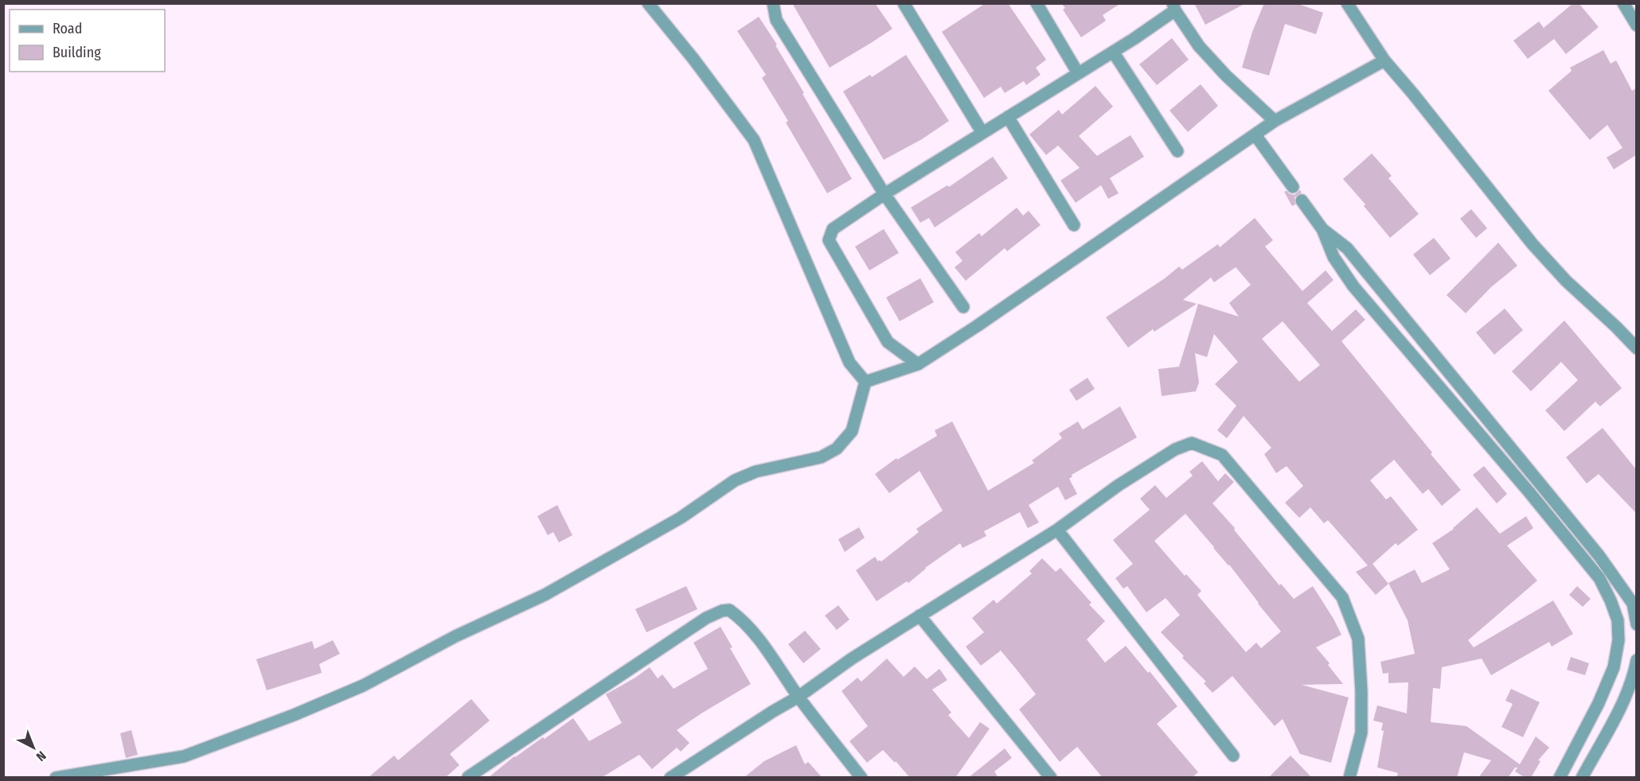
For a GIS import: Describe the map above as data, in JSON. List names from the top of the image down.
{
  "legend": ["Road", "Building"],
  "north": "bottom right"
}
